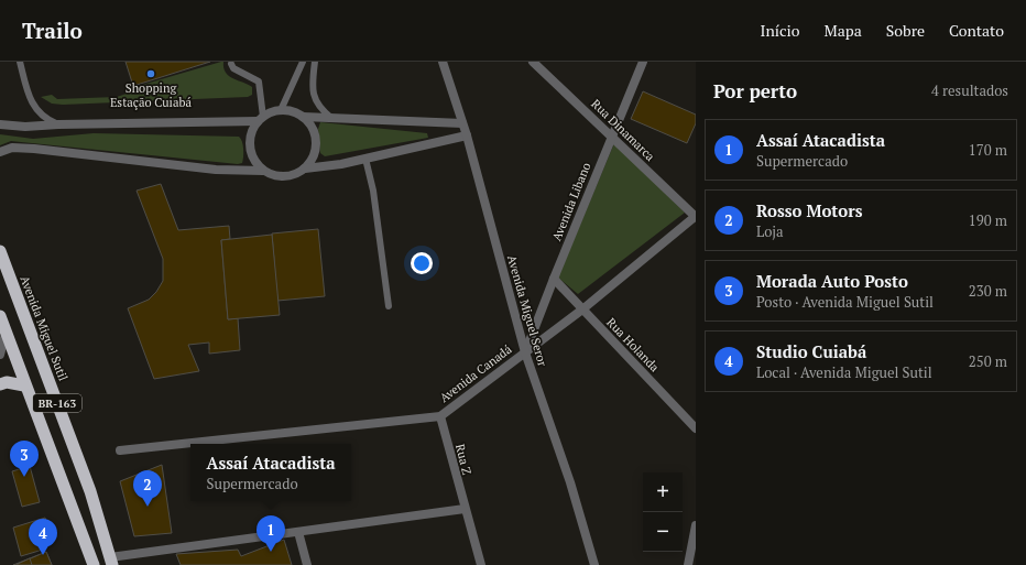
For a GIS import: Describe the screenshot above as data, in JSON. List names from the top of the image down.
{
  "streets": {
    "highway": ["Avenida Miguel Sutil", "BR-163"],
    "street": [
      "Rua Dinamarca",
      "Avenida Libano",
      "Avenida Miguel Seror",
      "Rua Holanda",
      "Avenida Canadá",
      "Rua Z"
    ]
  },
  "crossings": [
    ["Rua Dinamarca", "Avenida Libano"],
    ["Rua Dinamarca", "Avenida Canadá"],
    ["Avenida Libano", "Avenida Miguel Seror"],
    ["Avenida Libano", "Rua Holanda"],
    ["Avenida Libano", "Avenida Canadá"],
    ["Avenida Miguel Seror", "Avenida Canadá"],
    ["Rua Holanda", "Avenida Canadá"],
    ["Avenida Canadá", "Rua Z"]
  ],
  "places": ["Shopping Estação Cuiabá"],
  "page": {
    "header": "Trailo",
    "nav": [
      "Início",
      "Mapa",
      "Sobre",
      "Contato"
    ],
    "heading": ["Por perto", "4 resultados"],
    "list": [
      {
        "mark": "1",
        "name": "Assaí Atacadista",
        "note": "Supermercado",
        "value": "170 m"
      },
      {
        "mark": "2",
        "name": "Rosso Motors",
        "note": "Loja",
        "value": "190 m"
      },
      {
        "mark": "3",
        "name": "Morada Auto Posto",
        "note": "Posto · Avenida Miguel Sutil",
        "value": "230 m"
      },
      {
        "mark": "4",
        "name": "Studio Cuiabá",
        "note": "Local · Avenida Miguel Sutil",
        "value": "250 m"
      }
    ],
    "pins": [
      "3",
      "2",
      "1",
      "4"
    ],
    "popup": ["Assaí Atacadista", "Supermercado"],
    "map_buttons": ["+", "−"]
  }
}
